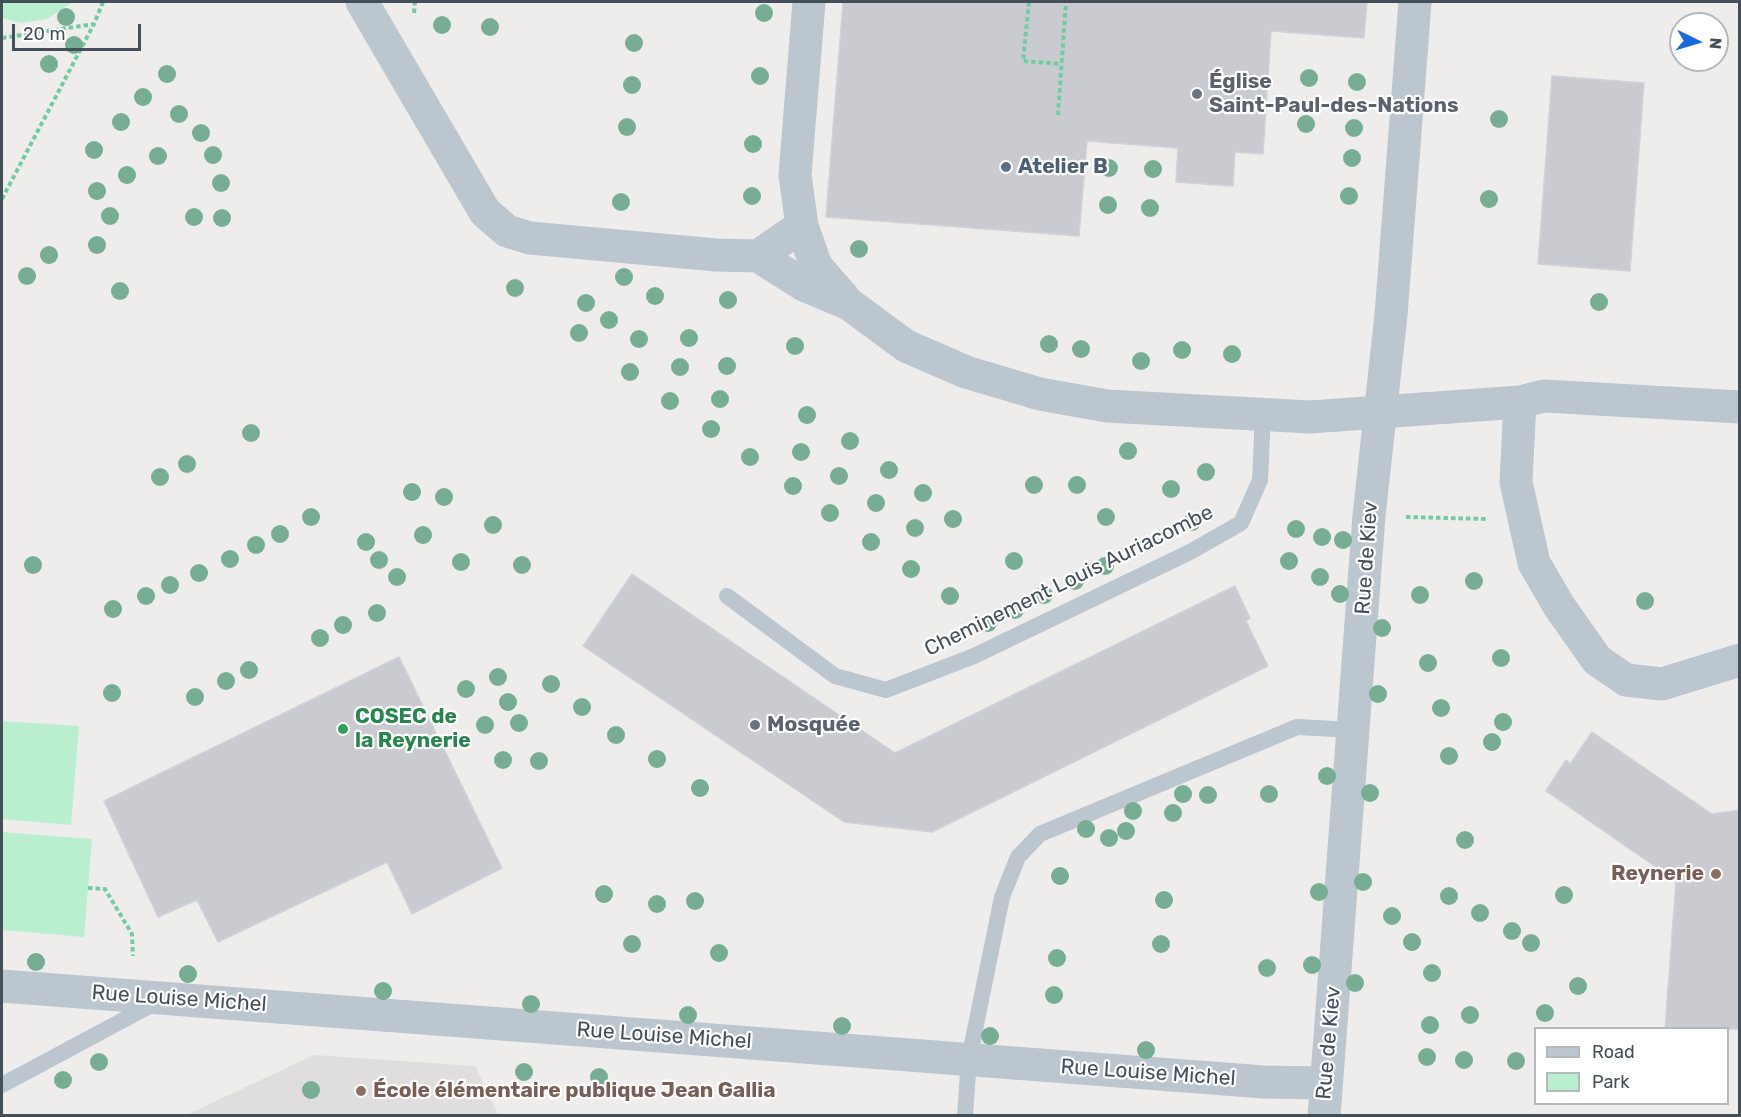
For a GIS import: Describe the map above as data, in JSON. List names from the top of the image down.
{
  "streets": {
    "street": ["Rue de Kiev", "Rue Louise Michel"],
    "lane": ["Cheminement Louis Auriacombe"]
  },
  "crossings": [
    ["Rue de Kiev", "Rue Louise Michel"]
  ],
  "places": [
    "Église Saint-Paul-des-Nations",
    "Atelier B",
    "Mosquée",
    "COSEC de la Reynerie",
    "Reynerie",
    "École élémentaire publique Jean Gallia"
  ],
  "legend": ["Road", "Park"],
  "scale_bar": "20 m",
  "north": "right"
}
